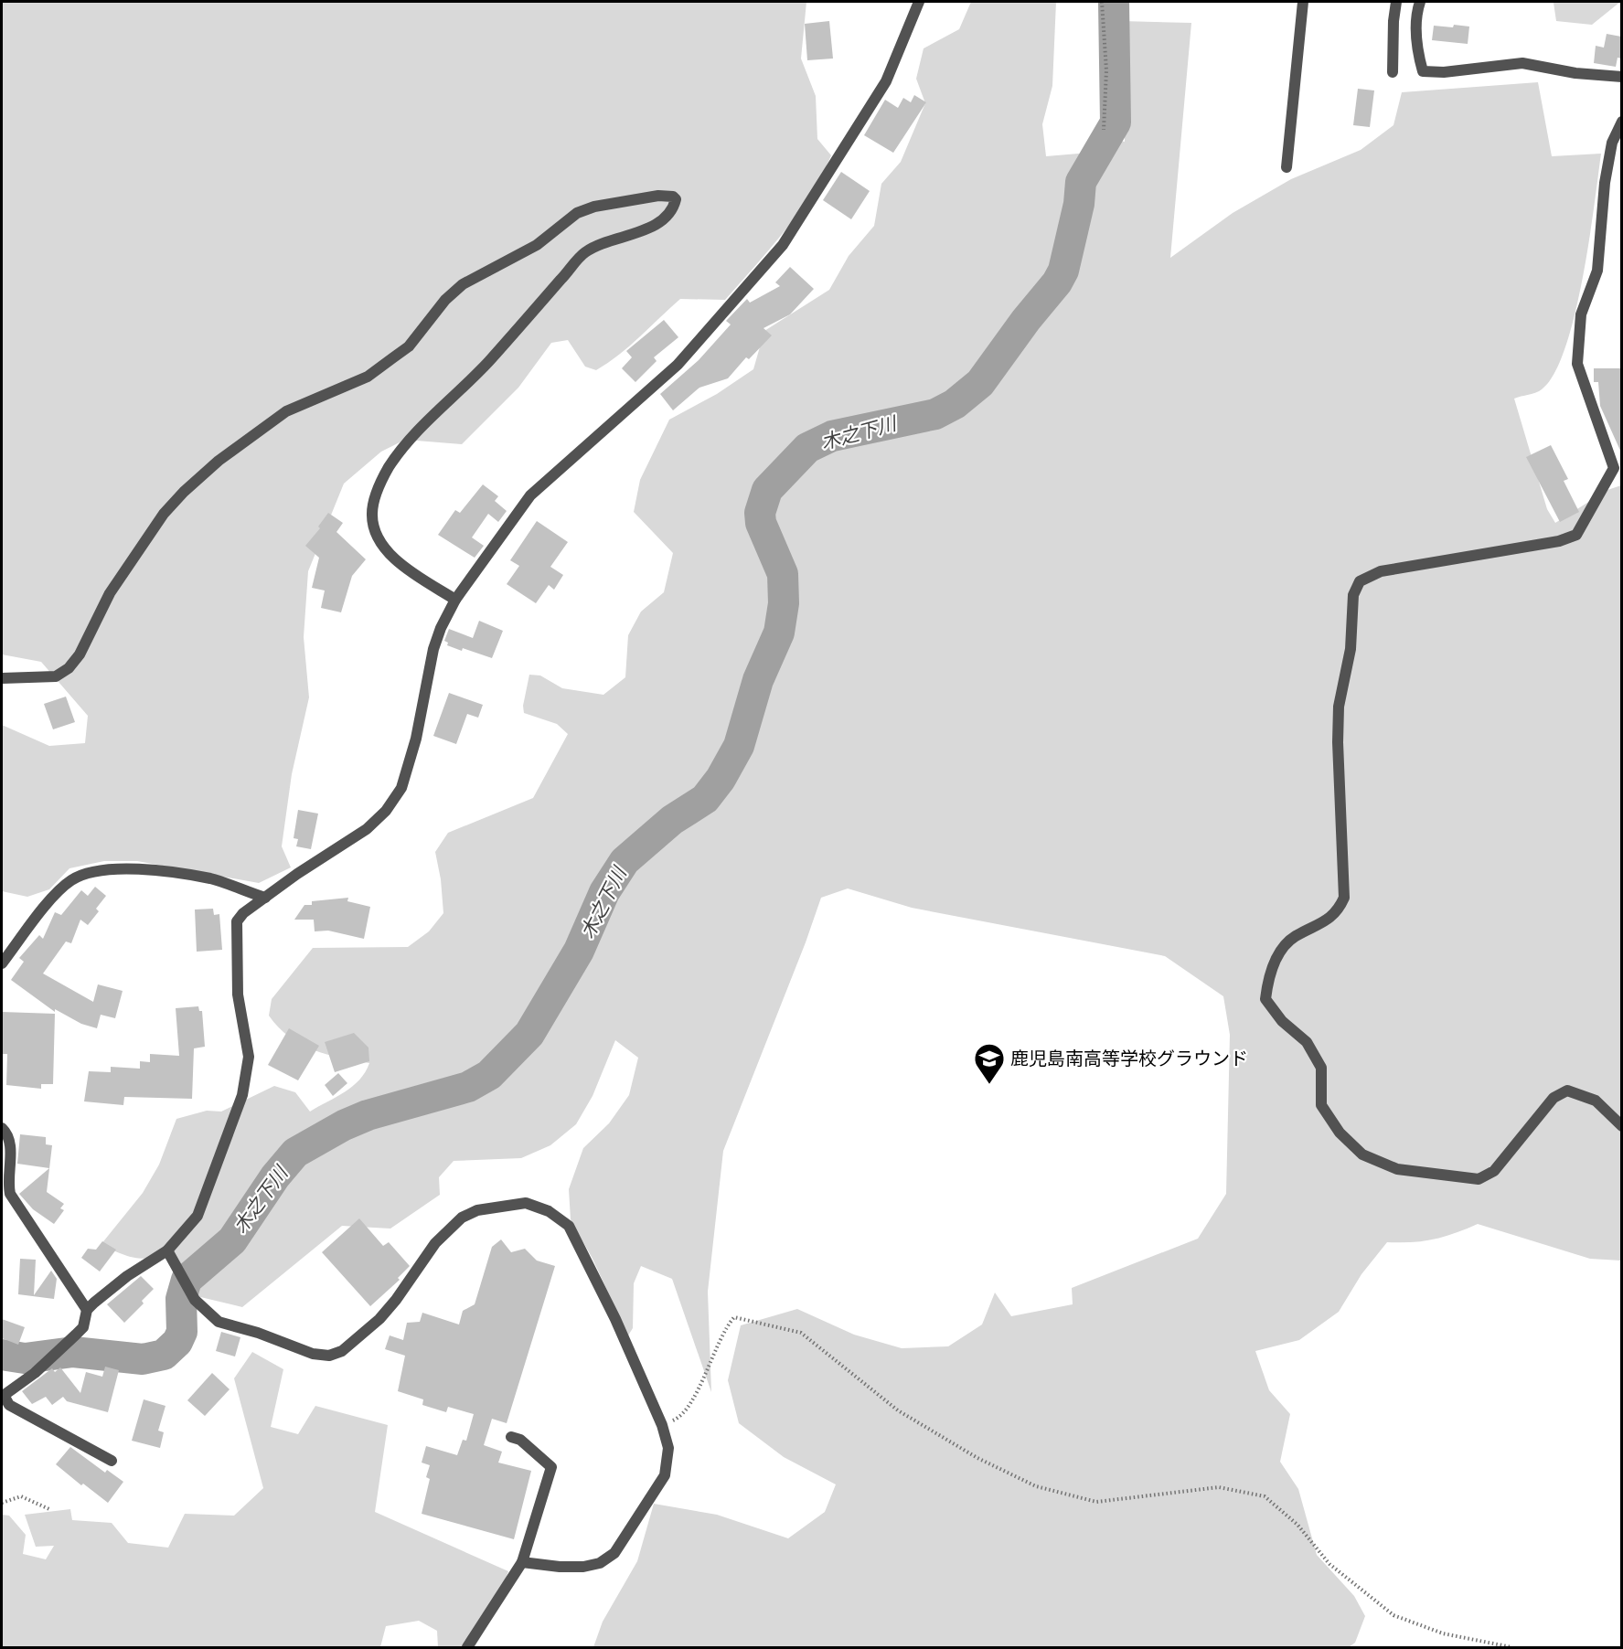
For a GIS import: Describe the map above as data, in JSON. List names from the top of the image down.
{
  "water": ["木之下川"],
  "places": {
    "school or university": ["鹿児島南高等学校グラウンド"]
  }
}
